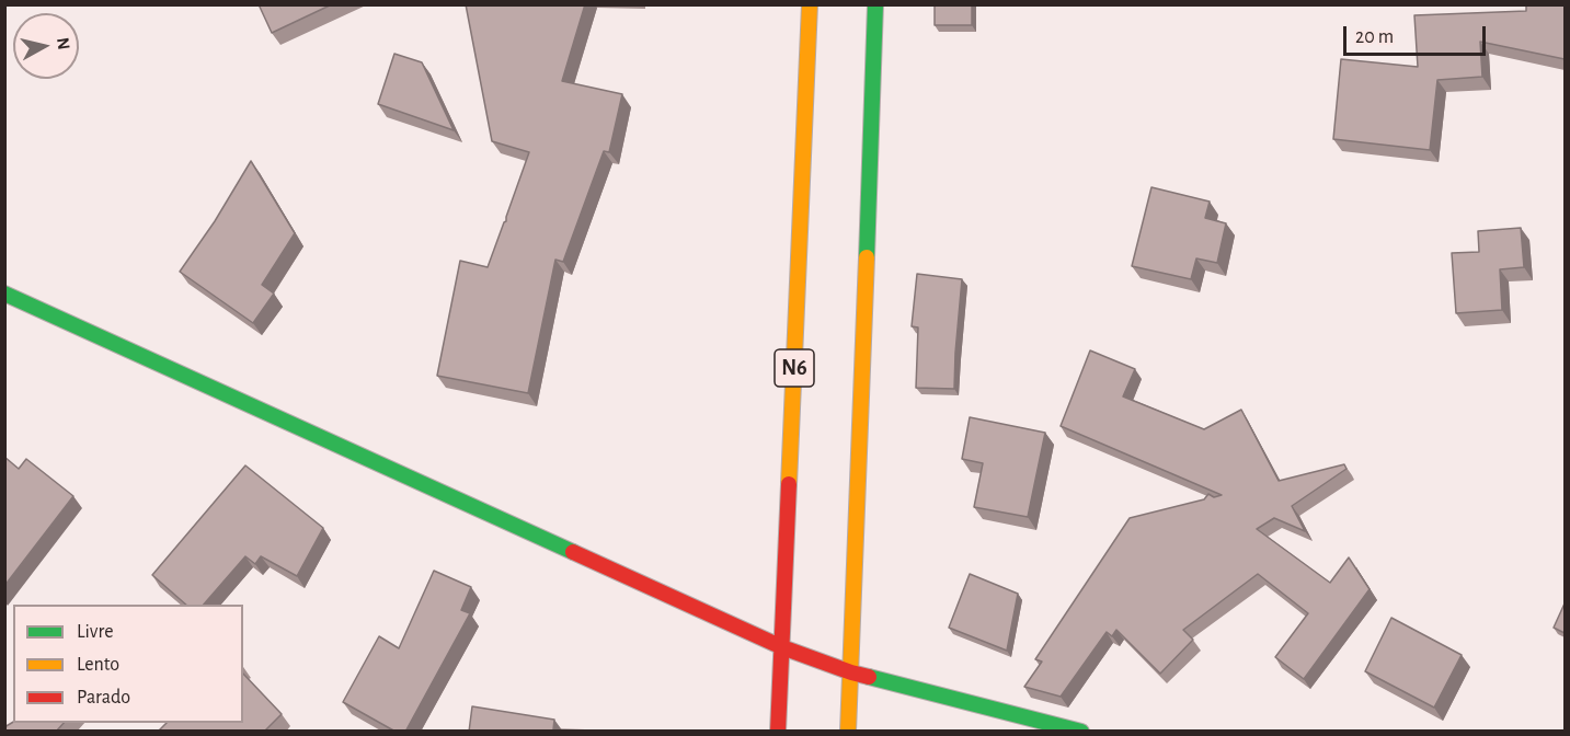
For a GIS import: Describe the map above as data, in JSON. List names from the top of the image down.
{
  "streets": {
    "main road": ["N6"]
  },
  "legend": ["Livre", "Lento", "Parado"],
  "scale_bar": "20 m",
  "north": "right"
}
